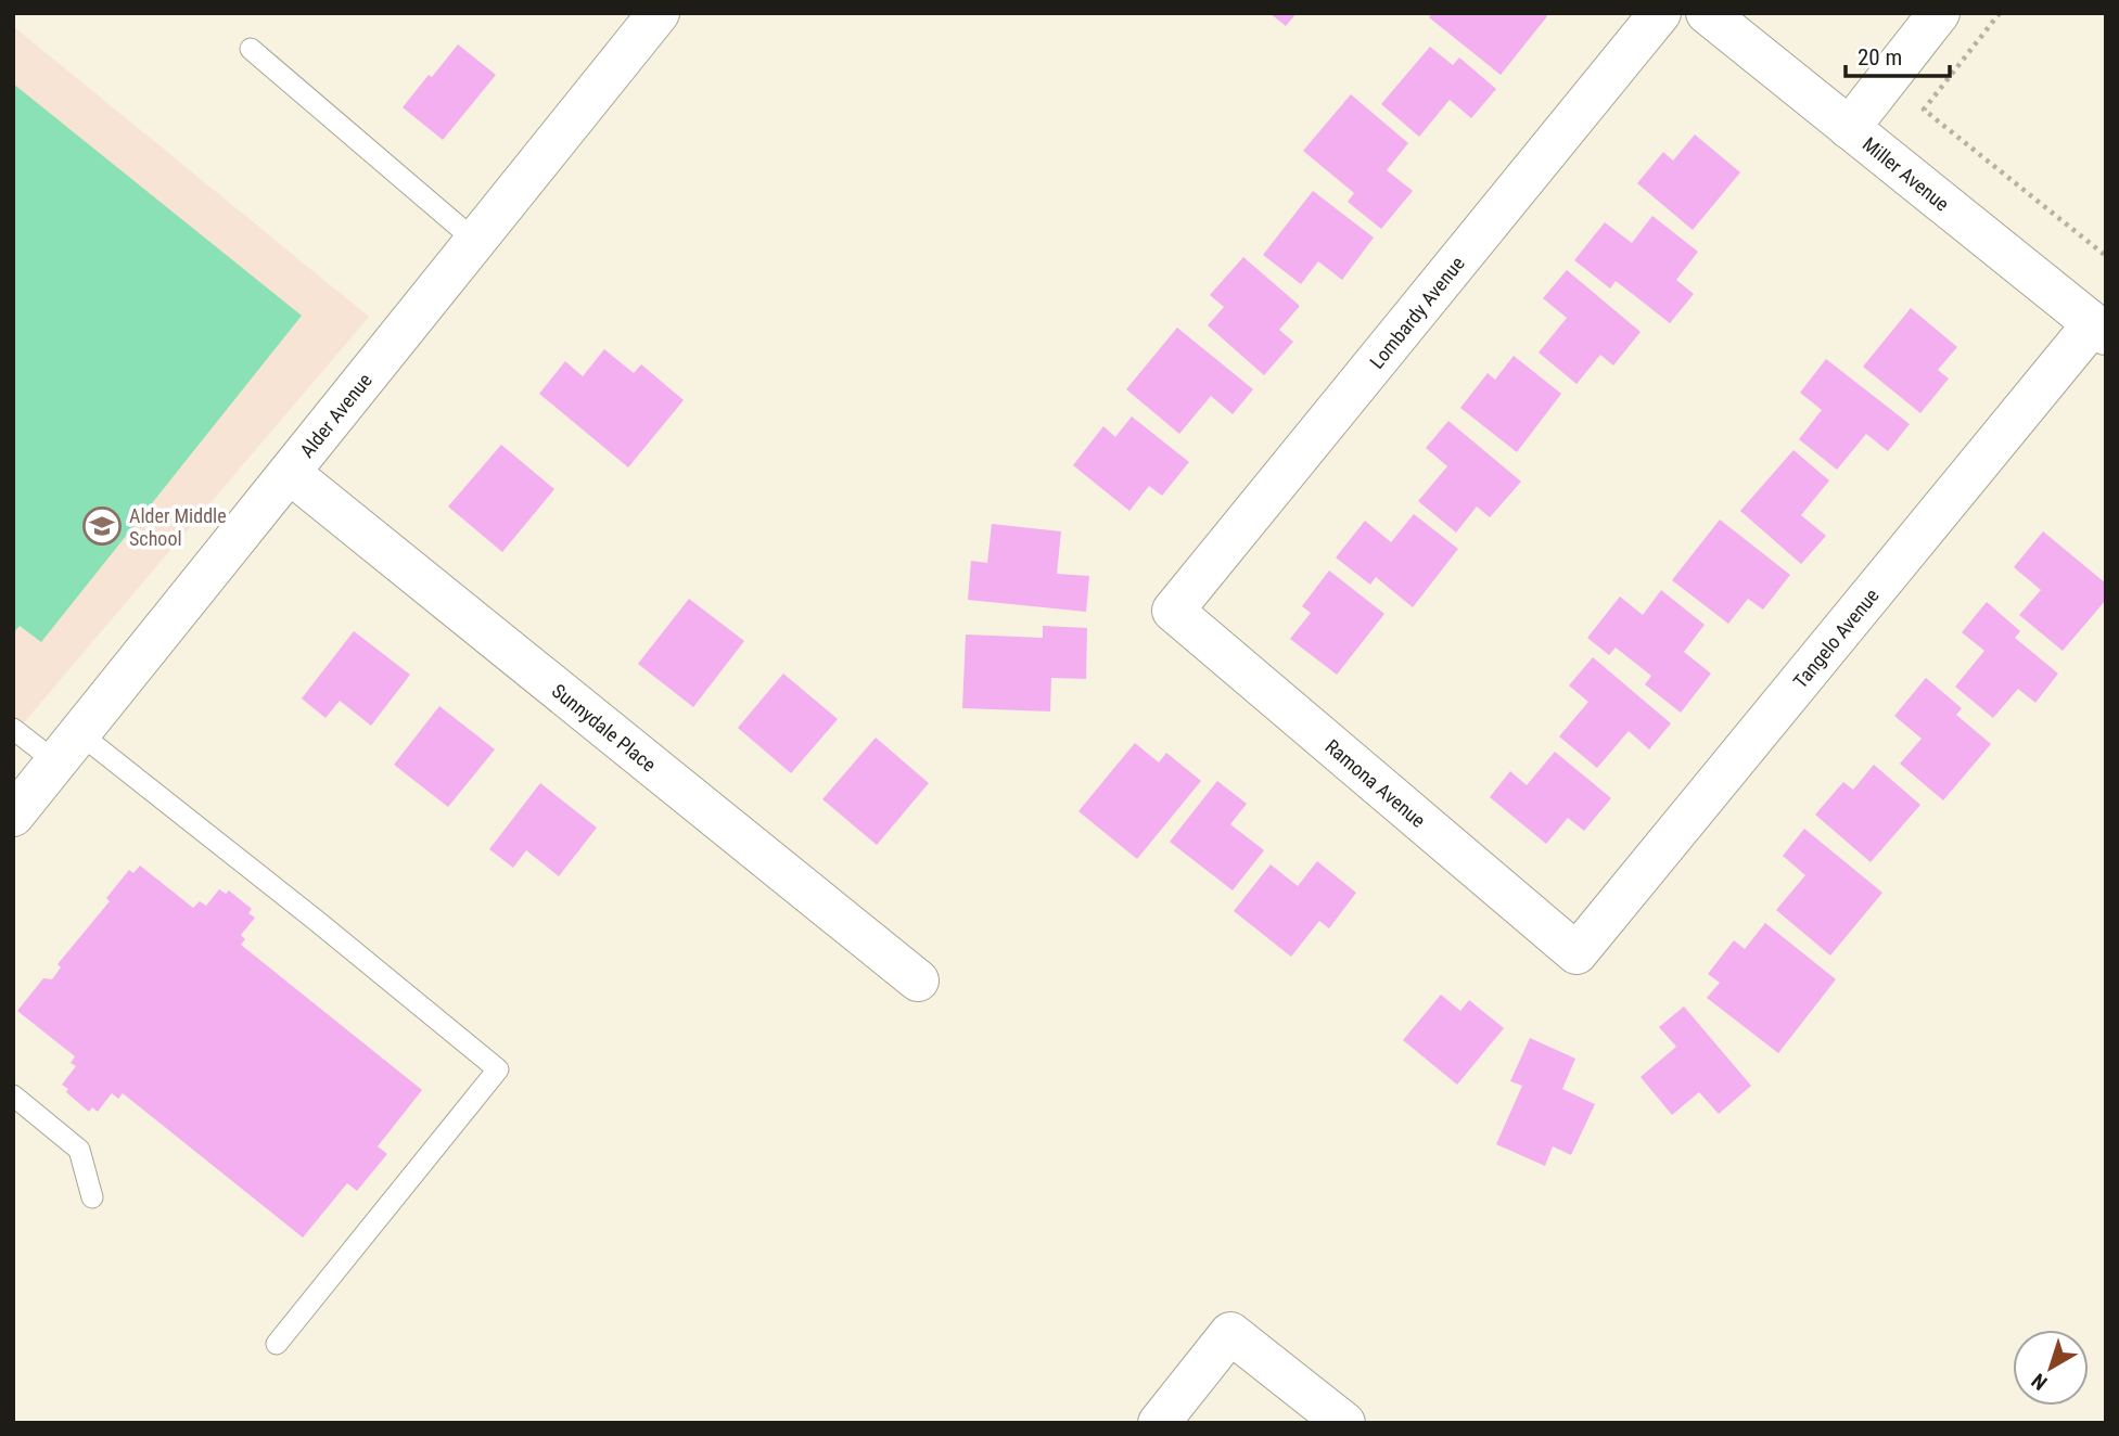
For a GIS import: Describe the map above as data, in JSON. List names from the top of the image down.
{
  "streets": {
    "street": [
      "Miller Avenue",
      "Lombardy Avenue",
      "Alder Avenue",
      "Tangelo Avenue",
      "Sunnydale Place",
      "Ramona Avenue"
    ]
  },
  "crossings": [
    ["Miller Avenue", "Tangelo Avenue"],
    ["Lombardy Avenue", "Ramona Avenue"],
    ["Alder Avenue", "Sunnydale Place"],
    ["Tangelo Avenue", "Ramona Avenue"]
  ],
  "places": {
    "school or university": ["Alder Middle School"]
  },
  "scale_bar": "20 m",
  "north": "bottom left"
}
